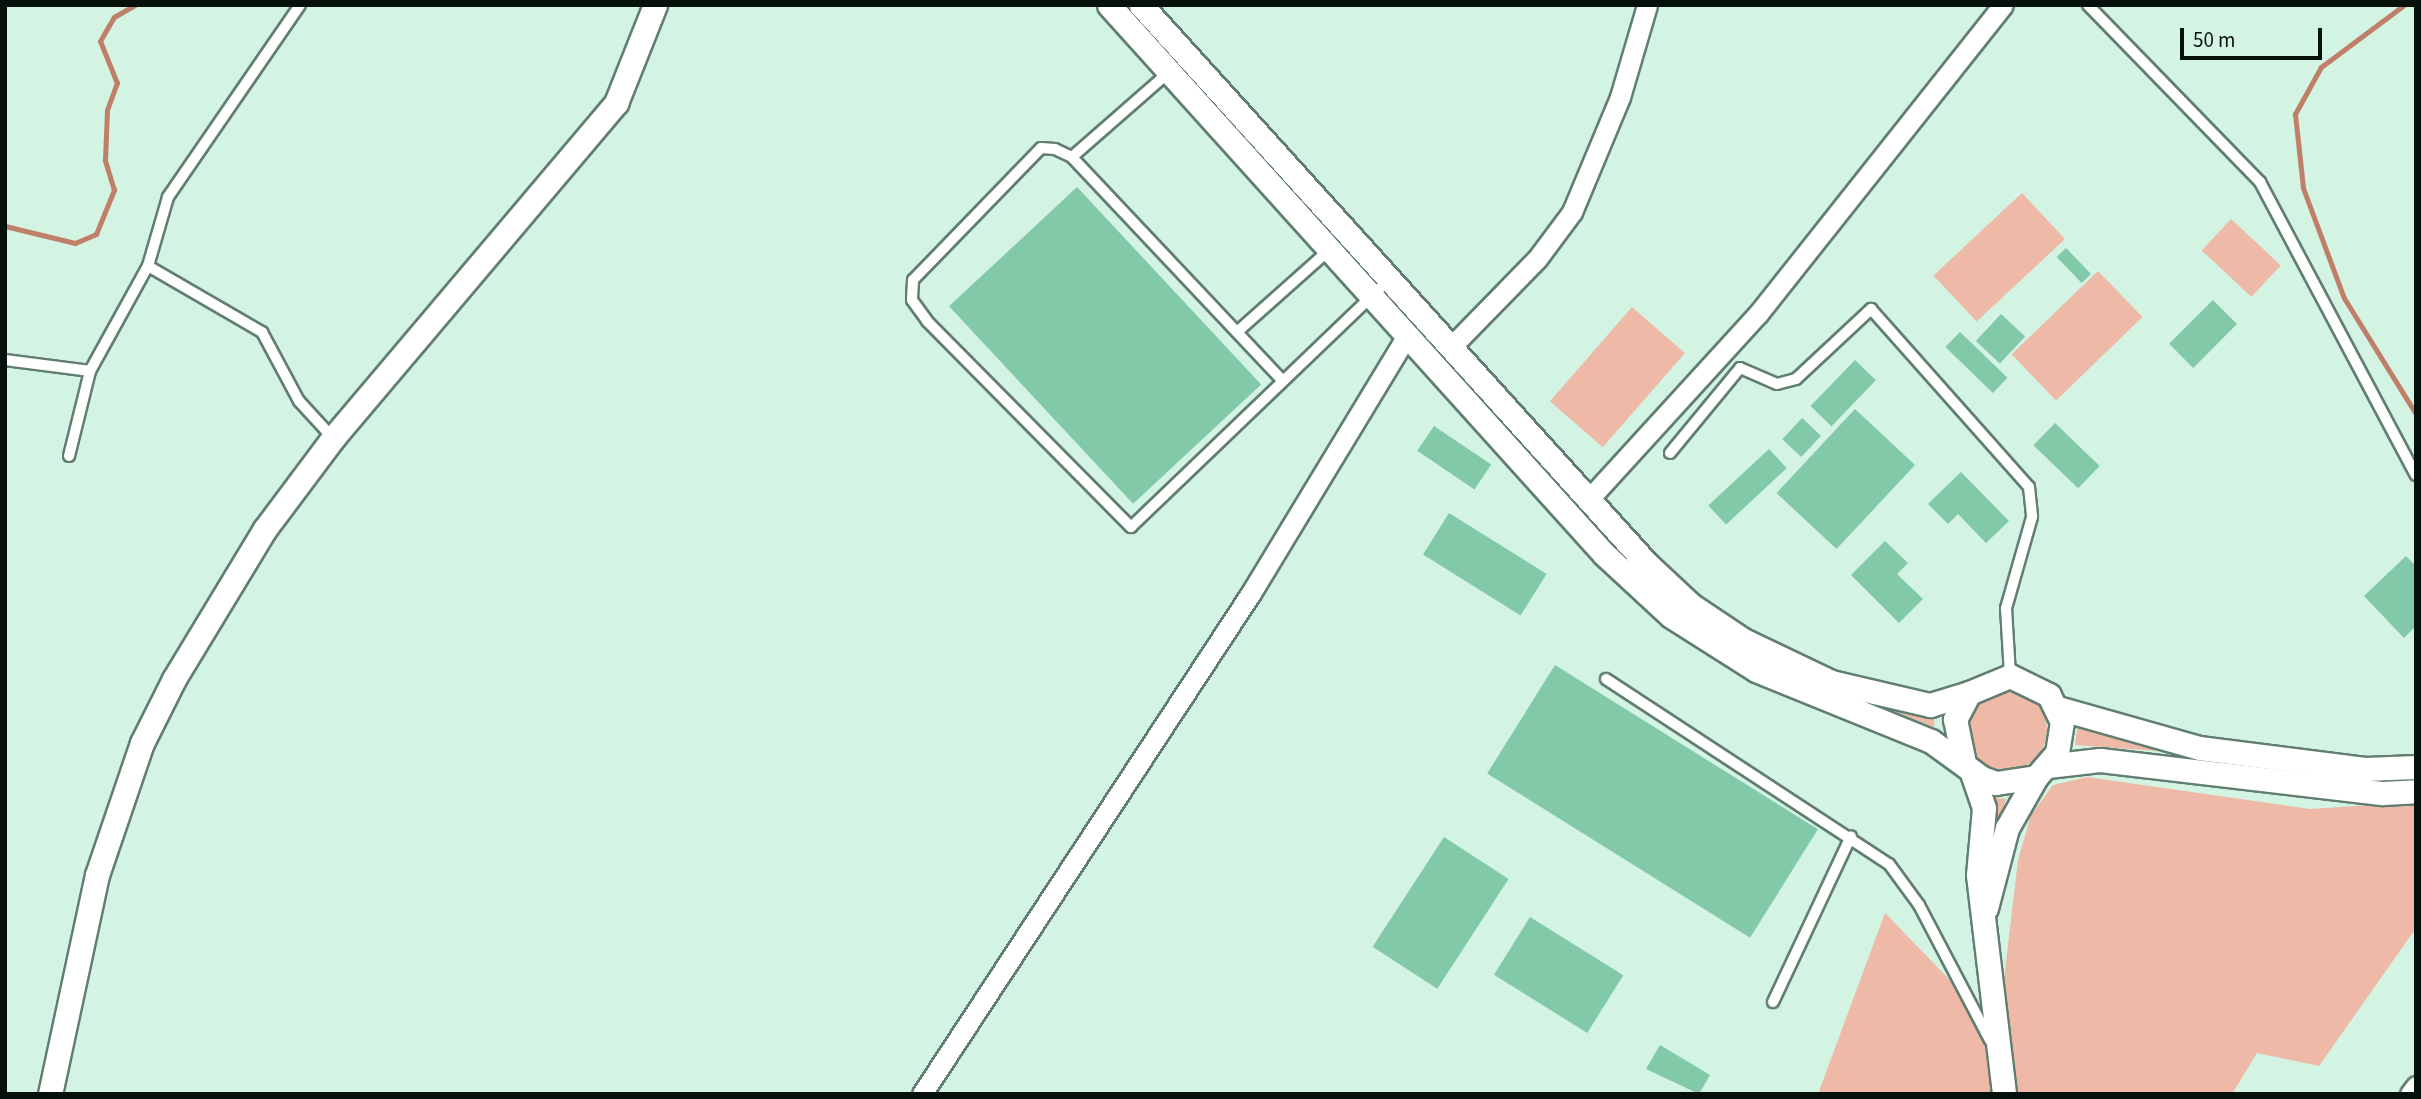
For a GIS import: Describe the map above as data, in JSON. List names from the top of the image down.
{
  "scale_bar": "50 m"
}
